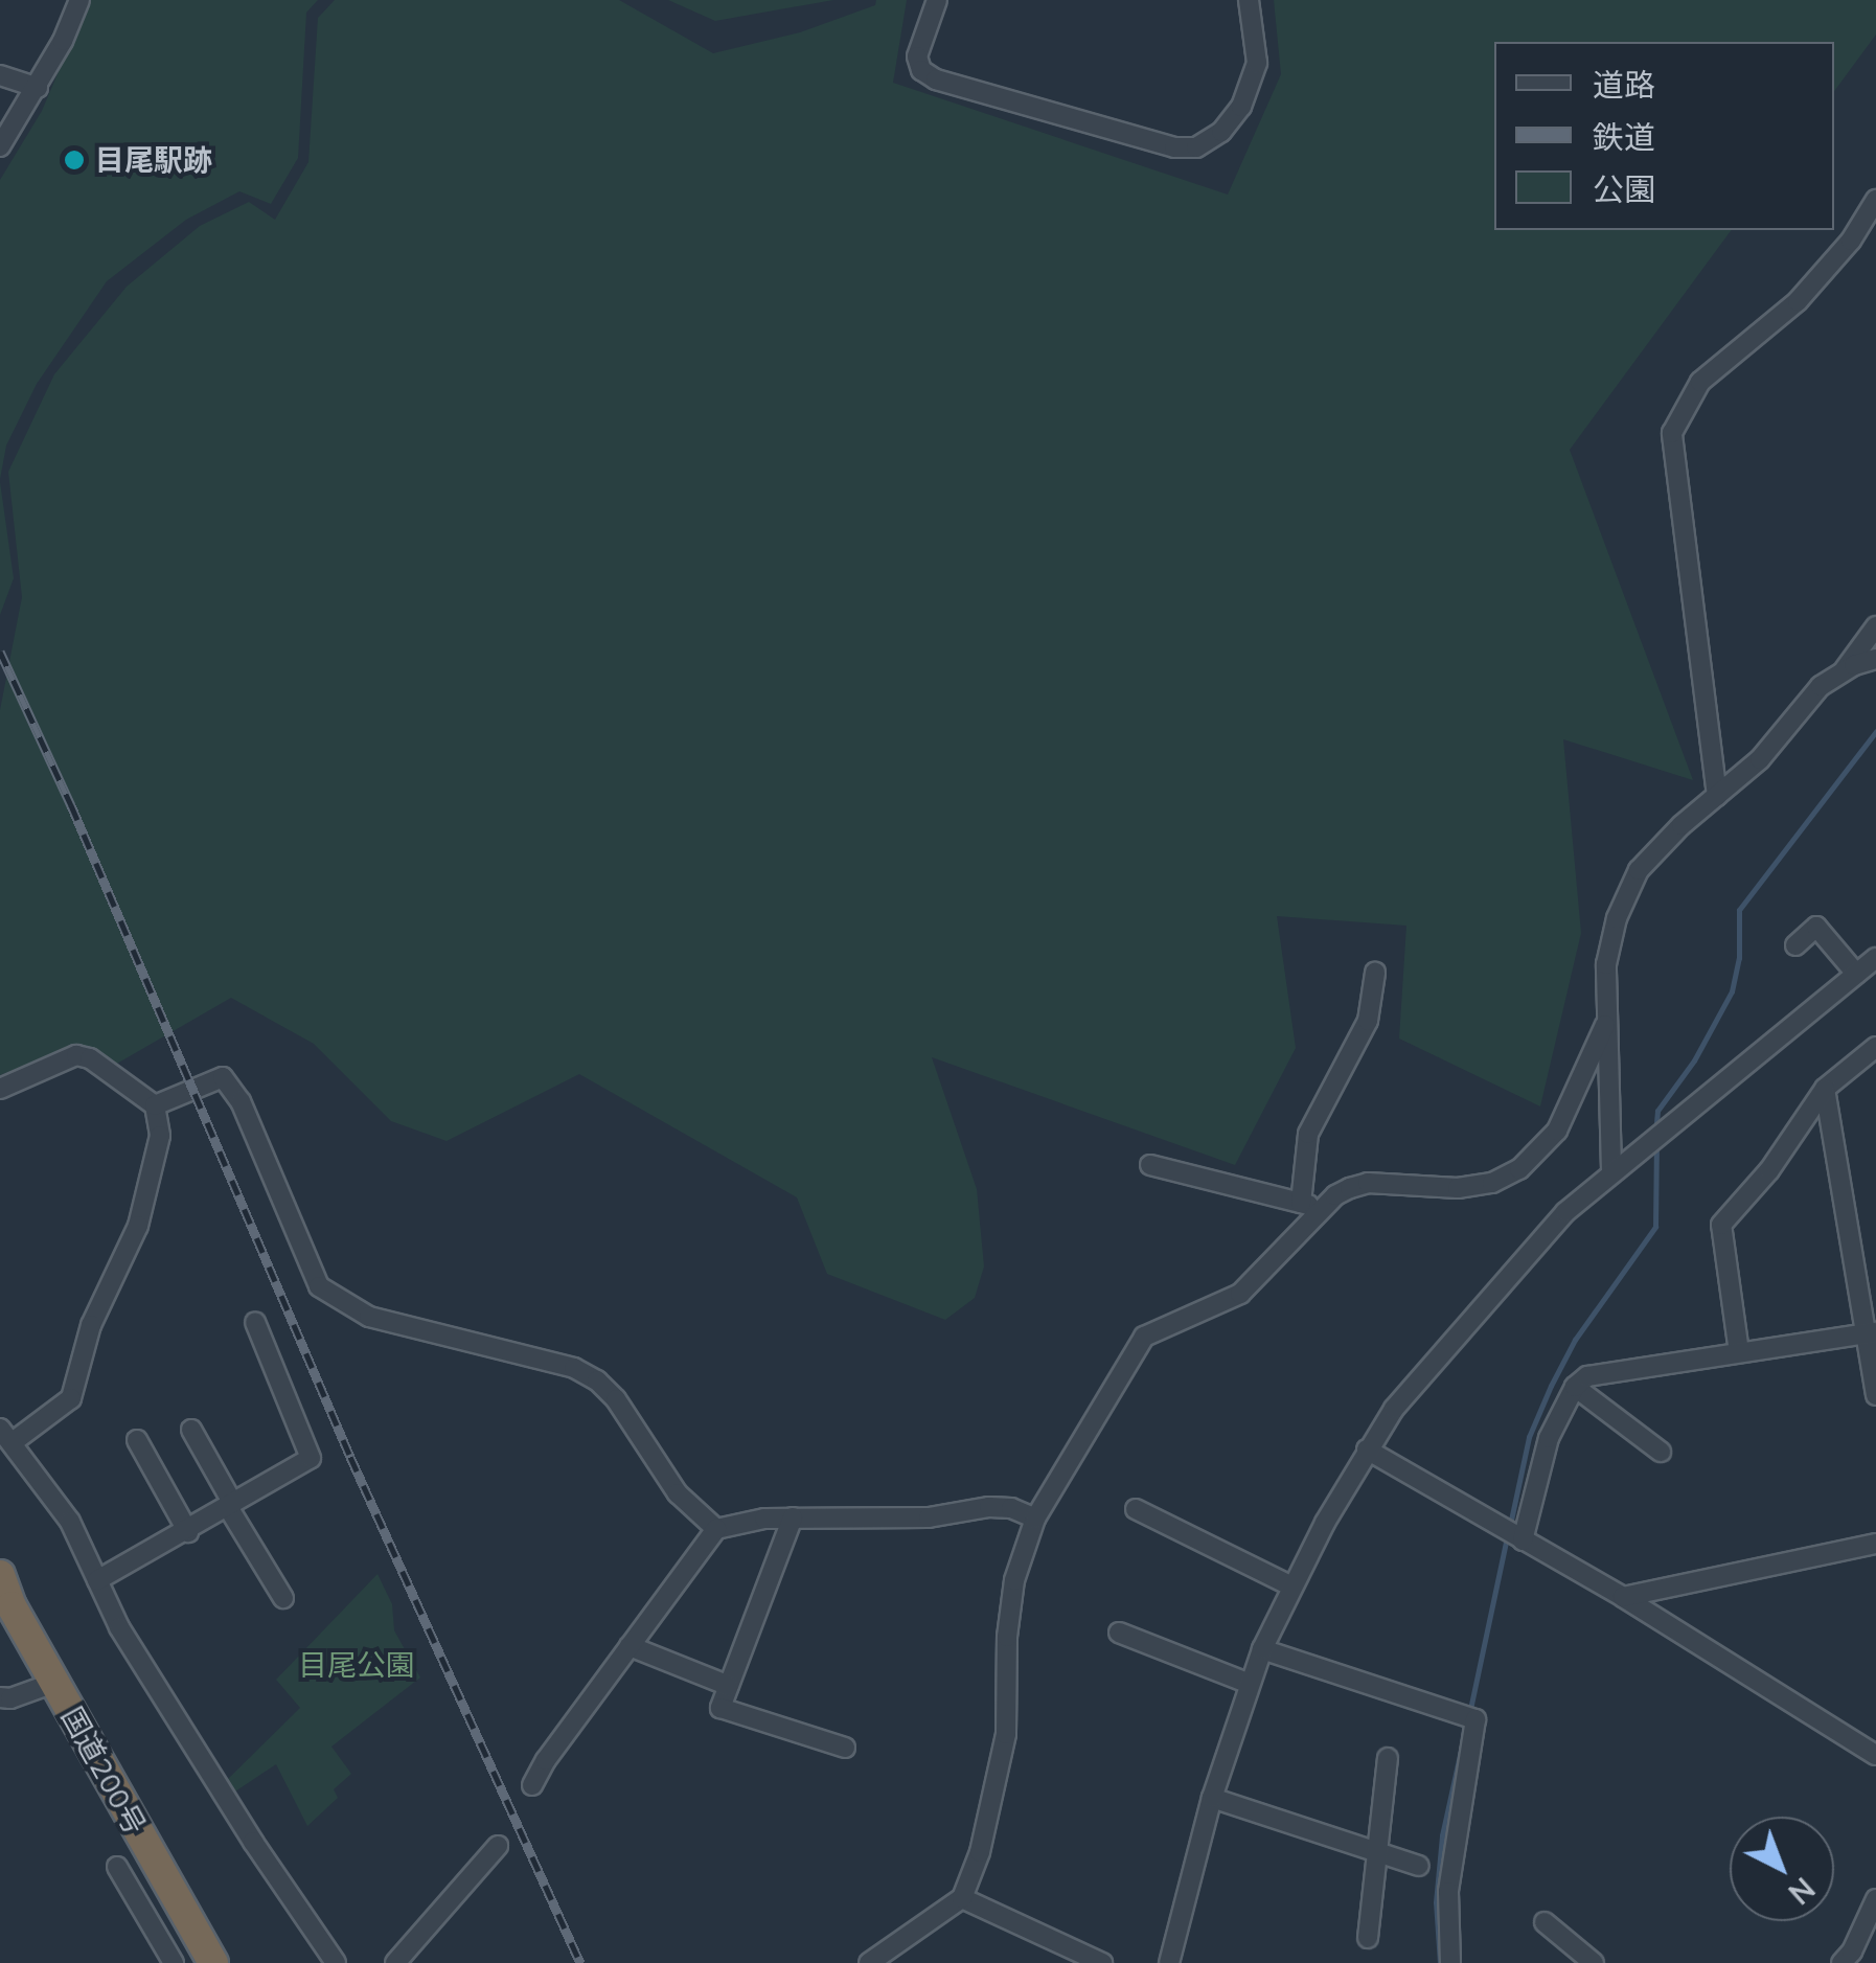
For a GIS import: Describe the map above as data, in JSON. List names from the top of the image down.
{
  "streets": {
    "highway": ["国道200号"]
  },
  "parks": ["目尾公園"],
  "places": ["目尾駅跡"],
  "legend": ["道路", "鉄道", "公園"],
  "north": "bottom right"
}
